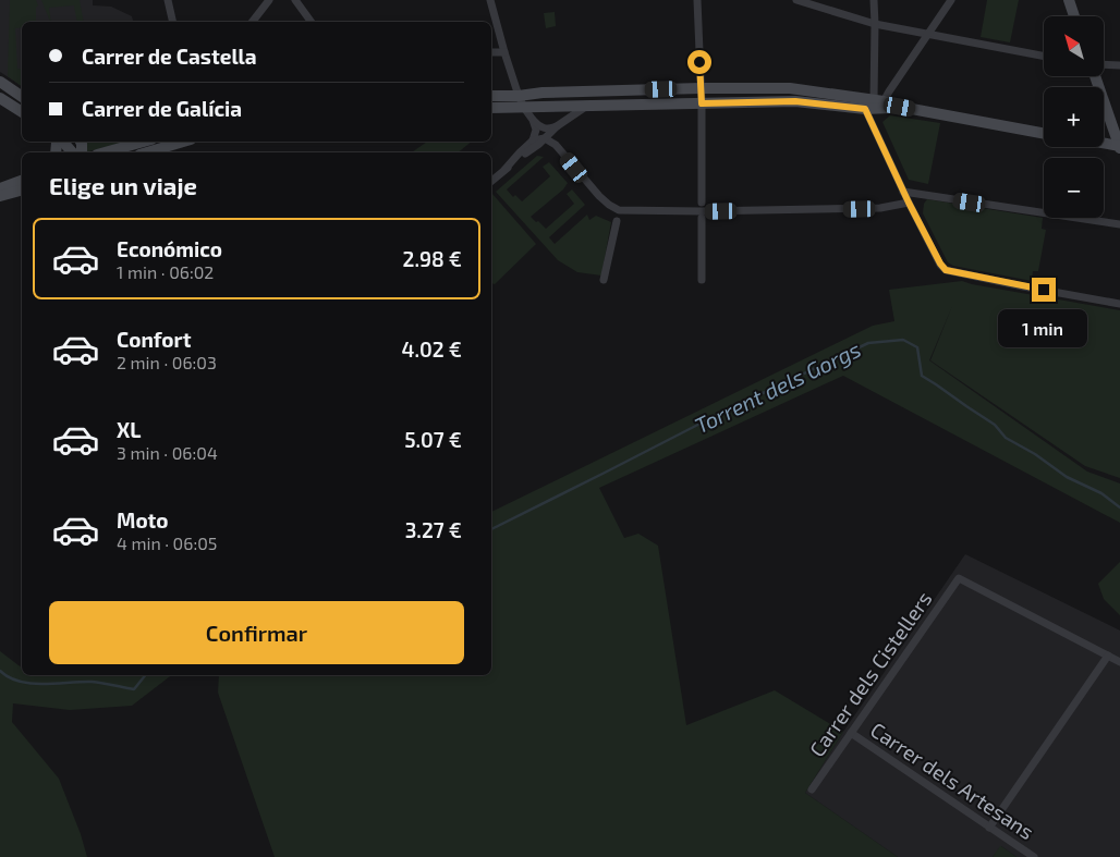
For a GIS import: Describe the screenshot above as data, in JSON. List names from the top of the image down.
{
  "streets": {
    "street": ["Carrer dels Cistellers", "Carrer dels Artesans"]
  },
  "crossings": [
    ["Carrer dels Cistellers", "Carrer dels Artesans"]
  ],
  "water": ["Torrent dels Gorgs"],
  "north": "top left",
  "page": {
    "map_buttons": ["+", "−"],
    "banner": ["Carrer de Castella", "Carrer de Galícia"],
    "heading": "Elige un viaje",
    "list": [
      {
        "name": "Económico",
        "note": "1 min · 06:02",
        "value": "2.98 €"
      },
      {
        "name": "Confort",
        "note": "2 min · 06:03",
        "value": "4.02 €"
      },
      {
        "name": "XL",
        "note": "3 min · 06:04",
        "value": "5.07 €"
      },
      {
        "name": "Moto",
        "note": "4 min · 06:05",
        "value": "3.27 €"
      }
    ],
    "bubble": "1 min",
    "buttons": "Confirmar"
  }
}
